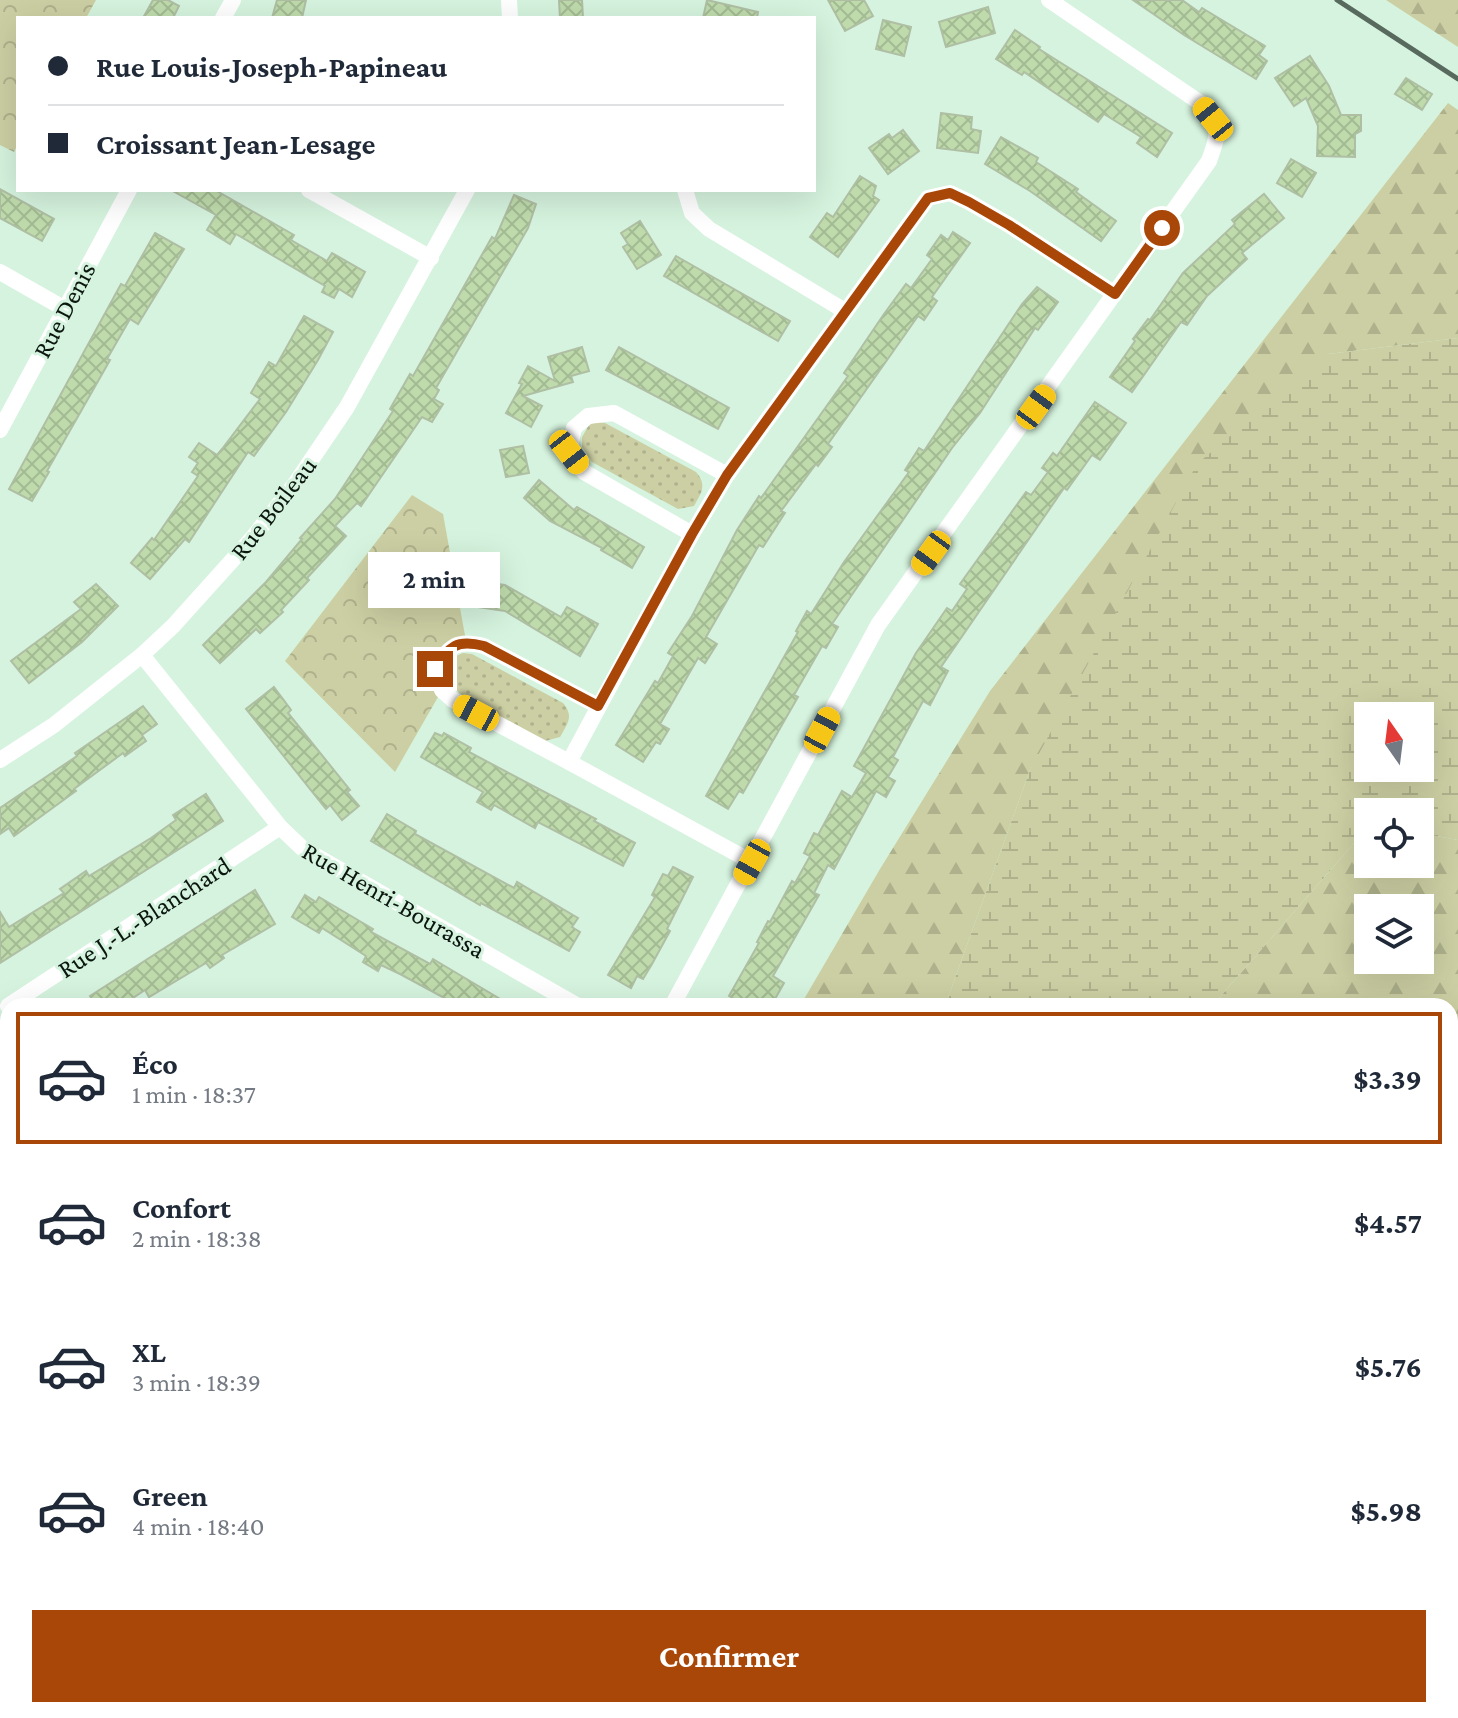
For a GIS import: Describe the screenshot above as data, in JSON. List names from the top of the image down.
{
  "streets": {
    "street": [
      "Rue Denis",
      "Rue Boileau",
      "Rue Henri-Bourassa",
      "Rue J.-L.-Blanchard"
    ]
  },
  "crossings": [
    ["Rue Boileau", "Rue Henri-Bourassa"],
    ["Rue Henri-Bourassa", "Rue J.-L.-Blanchard"]
  ],
  "north": "top",
  "page": {
    "banner": ["Rue Louis-Joseph-Papineau", "Croissant Jean-Lesage"],
    "bubble": "2 min",
    "list": [
      {
        "name": "Éco",
        "note": "1 min · 18:37",
        "value": "$3.39"
      },
      {
        "name": "Confort",
        "note": "2 min · 18:38",
        "value": "$4.57"
      },
      {
        "name": "XL",
        "note": "3 min · 18:39",
        "value": "$5.76"
      },
      {
        "name": "Green",
        "note": "4 min · 18:40",
        "value": "$5.98"
      }
    ],
    "buttons": "Confirmer"
  }
}
